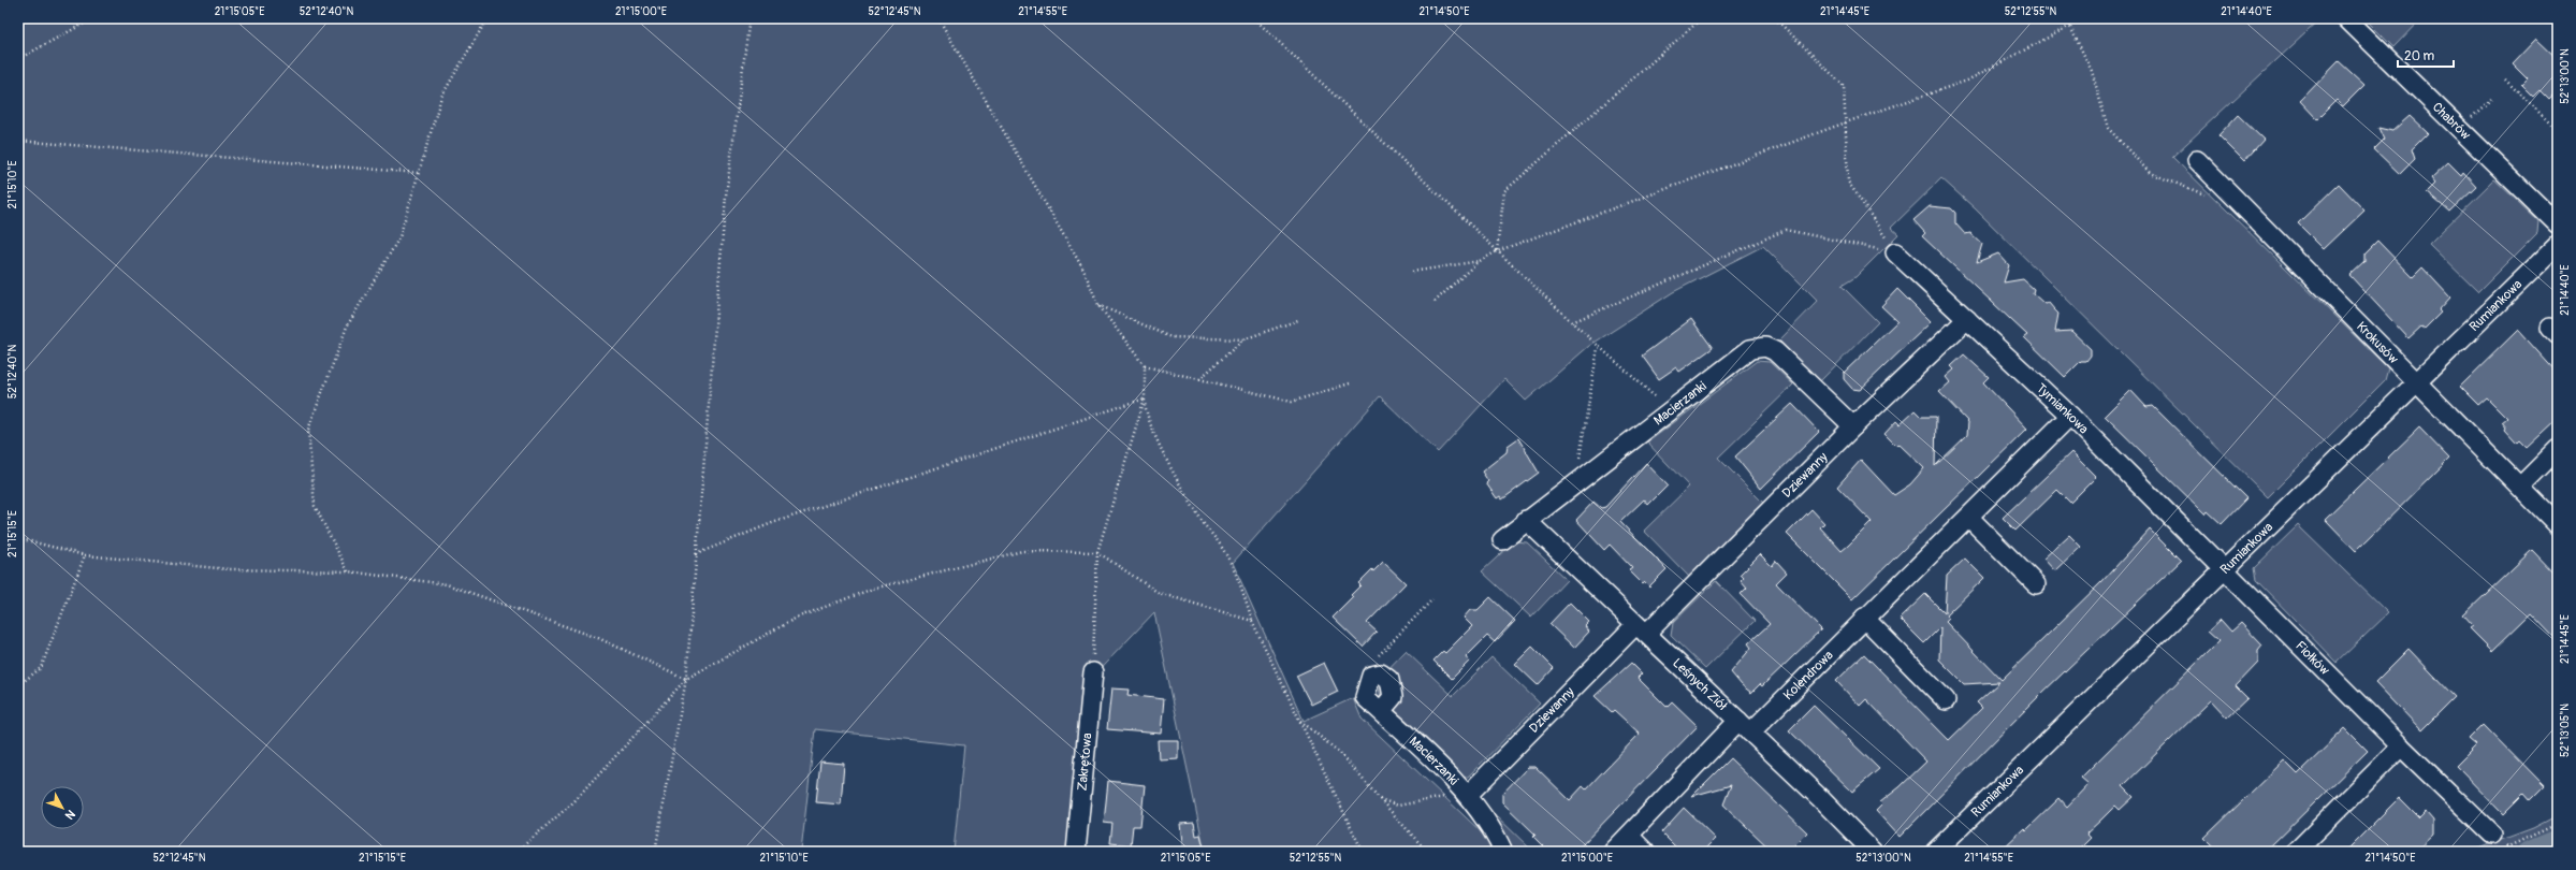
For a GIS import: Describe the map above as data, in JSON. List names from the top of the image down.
{
  "streets": {
    "street": [
      "Chabrów",
      "Rumiankowa",
      "Krokusów",
      "Macierzanki",
      "Tymiankowa",
      "Dziewanny",
      "Fiołków",
      "Kolendrowa",
      "Leśnych Ziół",
      "Zakrętowa"
    ]
  },
  "crossings": [
    ["Rumiankowa", "Krokusów"],
    ["Rumiankowa", "Tymiankowa"],
    ["Rumiankowa", "Fiołków"],
    ["Macierzanki", "Dziewanny"],
    ["Macierzanki", "Leśnych Ziół"],
    ["Tymiankowa", "Dziewanny"],
    ["Tymiankowa", "Fiołków"],
    ["Tymiankowa", "Kolendrowa"],
    ["Dziewanny", "Leśnych Ziół"],
    ["Kolendrowa", "Leśnych Ziół"]
  ],
  "scale_bar": "20 m",
  "north": "bottom right",
  "coordinates": [
    "21°15'05\"E",
    "52°12'40\"N",
    "21°15'00\"E",
    "52°12'45\"N",
    "21°14'55\"E",
    "21°14'50\"E",
    "21°14'45\"E",
    "52°12'55\"N",
    "21°14'40\"E",
    "52°13'00\"N",
    "21°15'10\"E",
    "21°15'15\"E",
    "52°13'05\"N"
  ]
}
